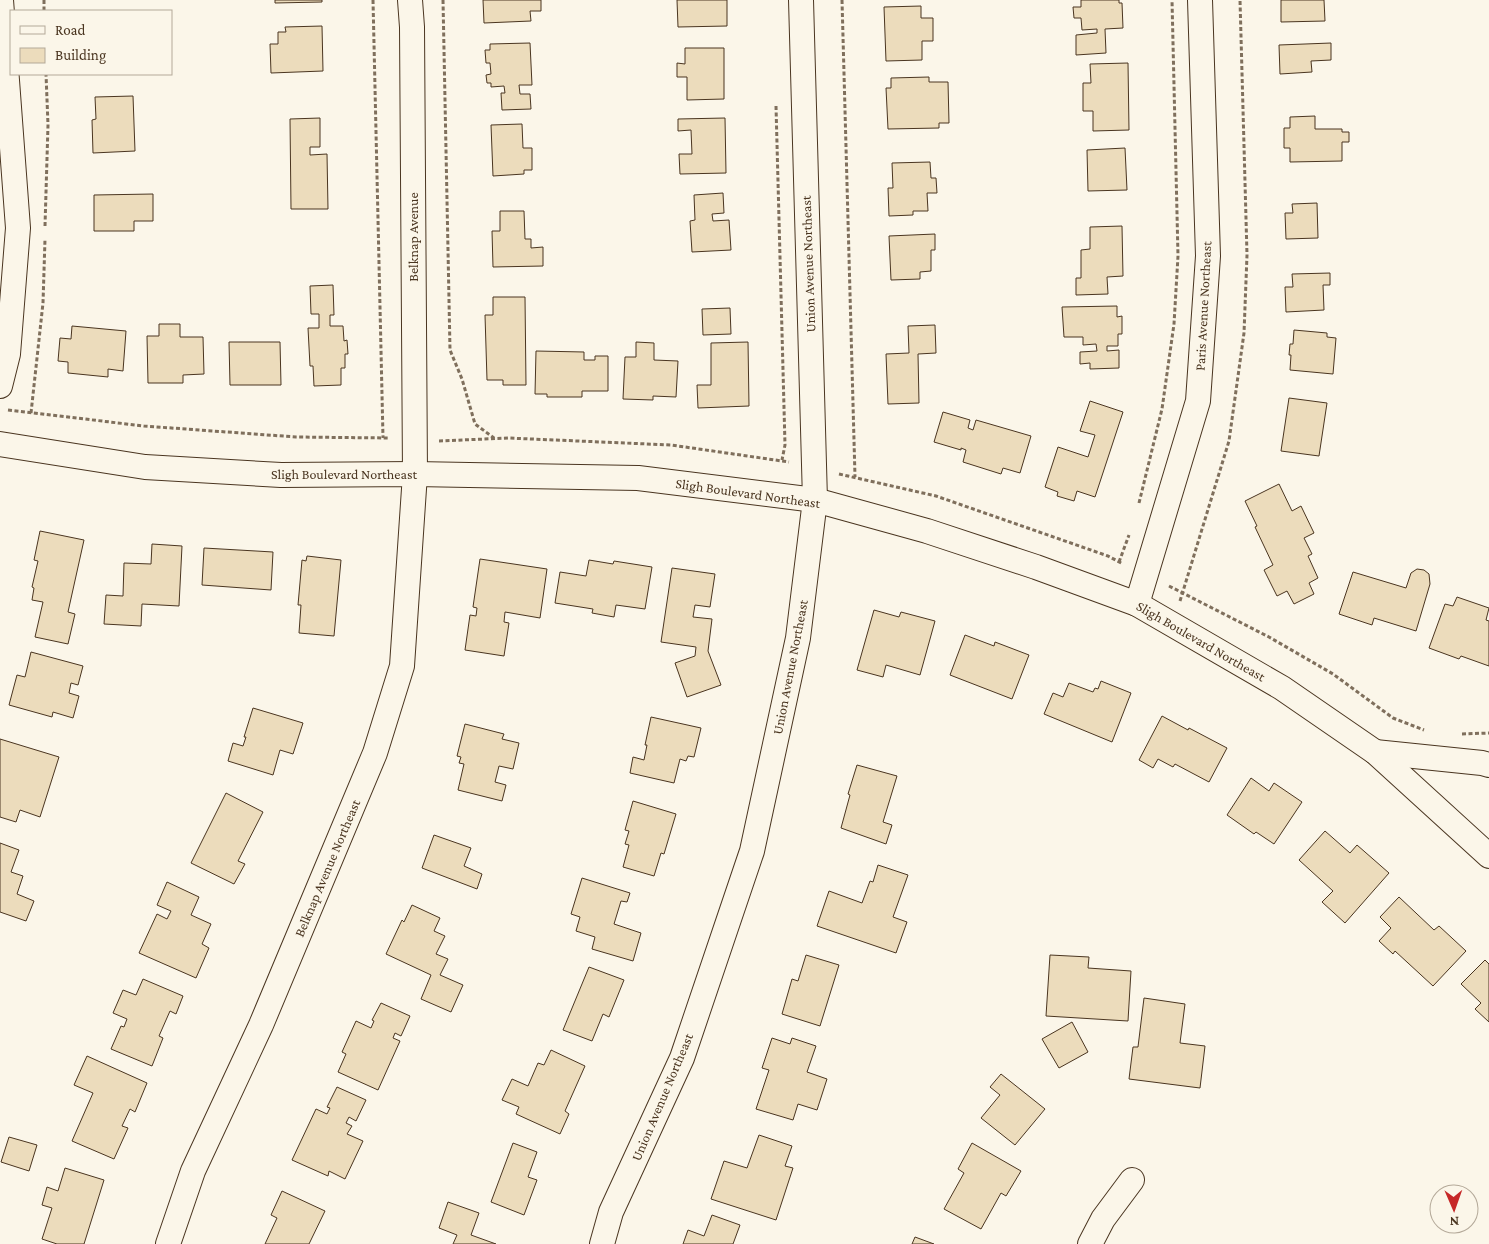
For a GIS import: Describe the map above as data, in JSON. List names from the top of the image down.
{
  "streets": {
    "street": [
      "Belknap Avenue",
      "Union Avenue Northeast",
      "Paris Avenue Northeast",
      "Sligh Boulevard Northeast",
      "Belknap Avenue Northeast"
    ]
  },
  "crossings": [
    ["Belknap Avenue", "Sligh Boulevard Northeast"],
    ["Belknap Avenue", "Belknap Avenue Northeast"],
    ["Union Avenue Northeast", "Sligh Boulevard Northeast"],
    ["Paris Avenue Northeast", "Sligh Boulevard Northeast"],
    ["Sligh Boulevard Northeast", "Belknap Avenue Northeast"]
  ],
  "legend": ["Road", "Building"],
  "north": "bottom"
}
